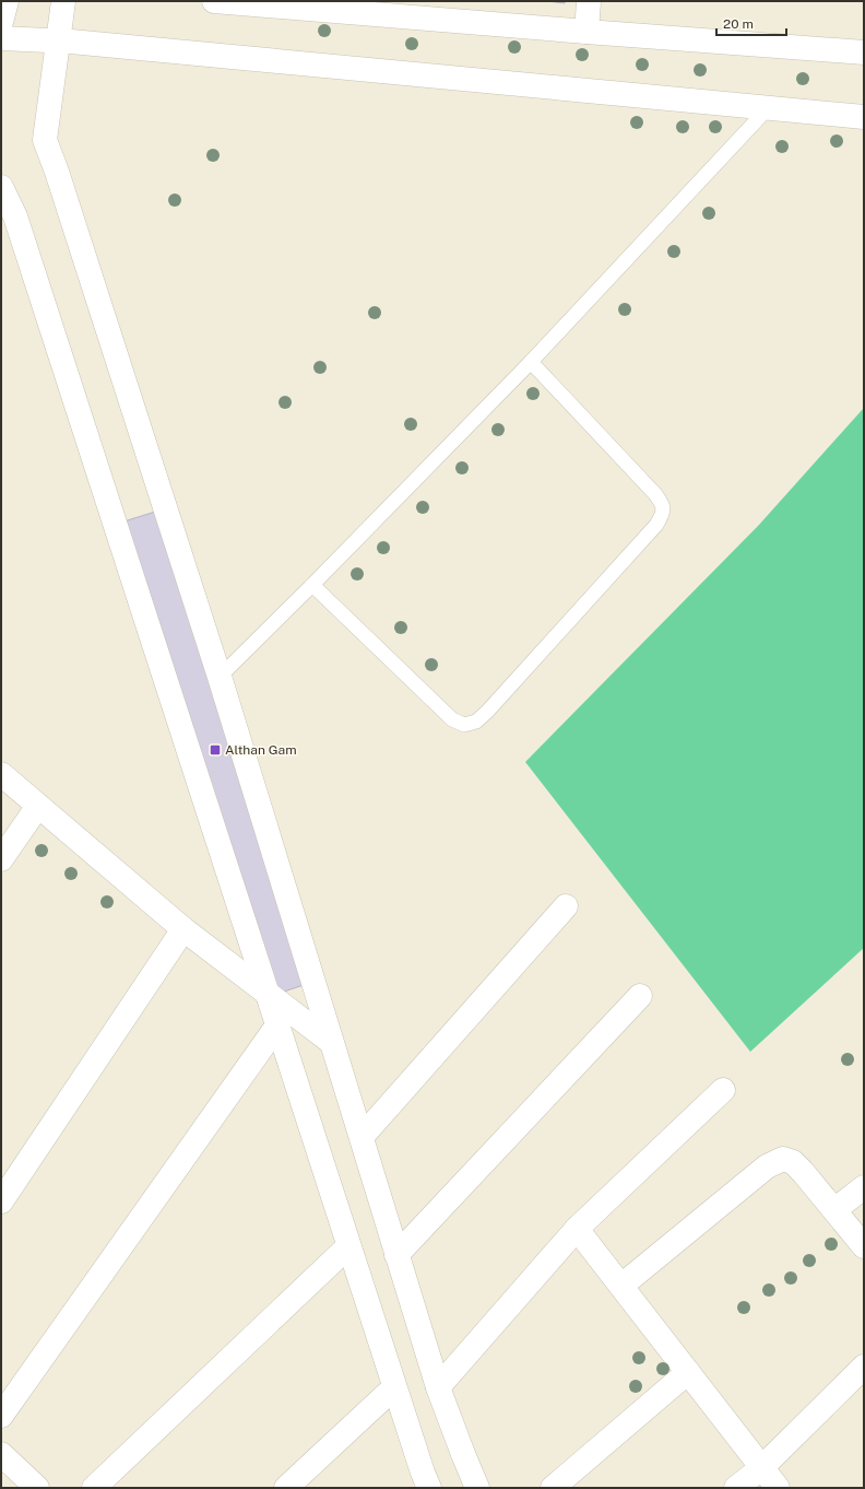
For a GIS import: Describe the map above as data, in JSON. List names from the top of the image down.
{
  "places": {
    "transit": ["Althan Gam"]
  },
  "scale_bar": "20 m"
}
